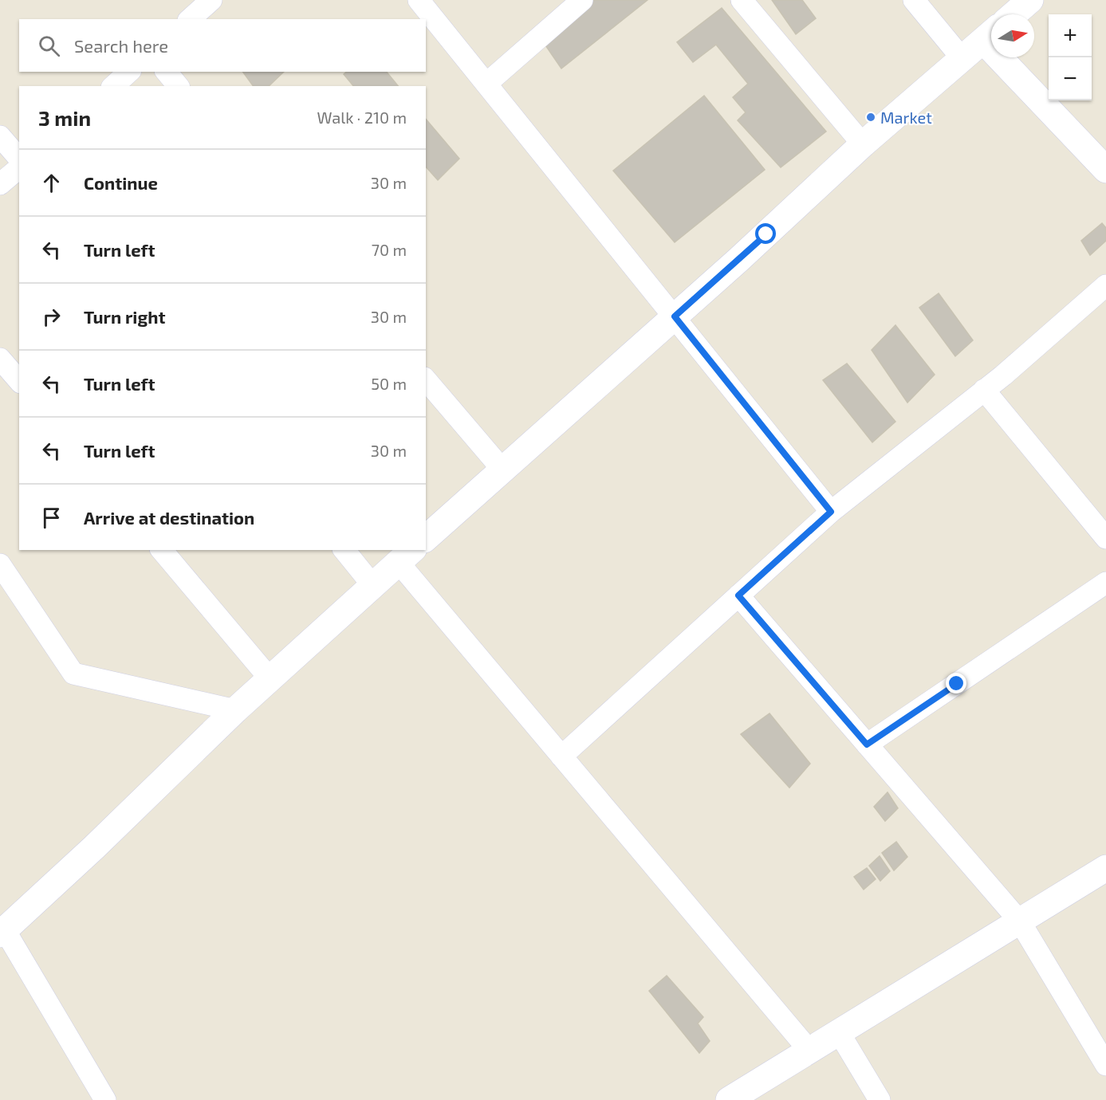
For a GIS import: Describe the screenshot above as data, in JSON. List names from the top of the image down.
{
  "places": ["Market"],
  "north": "right",
  "page": {
    "map_buttons": ["+", "−"],
    "search": "Search here",
    "heading": ["3 min", "Walk · 210 m"],
    "list": [
      ["Continue", "30 m"],
      ["Turn left", "70 m"],
      ["Turn right", "30 m"],
      ["Turn left", "50 m"],
      ["Turn left", "30 m"],
      "Arrive at destination"
    ]
  }
}
